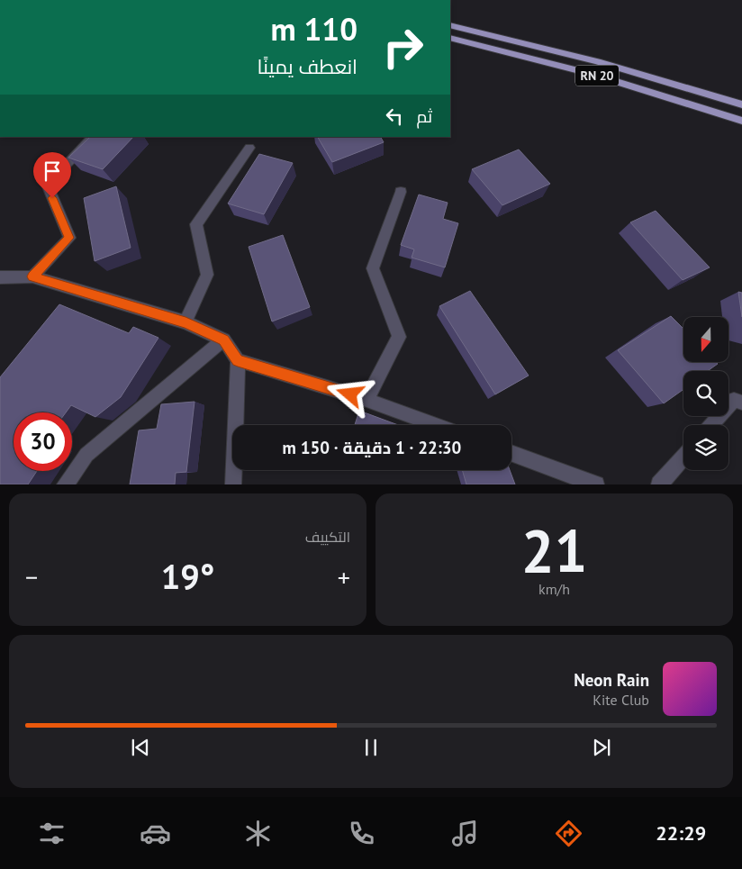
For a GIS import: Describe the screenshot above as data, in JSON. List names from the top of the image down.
{
  "streets": {
    "highway": ["RN 20"]
  },
  "north": "bottom",
  "page": {
    "turn": ["110 m", "انعطف يمينًا"],
    "then": "ثم",
    "limit": "30",
    "trip": "22:30 · 1 دقيقة · 150 m",
    "tile": [
      ["21", "km/h"],
      "التكييف"
    ],
    "heat": ["−", "19°", "+"],
    "song": ["Neon Rain", "Kite Club"],
    "tabs": "22:29"
  }
}
